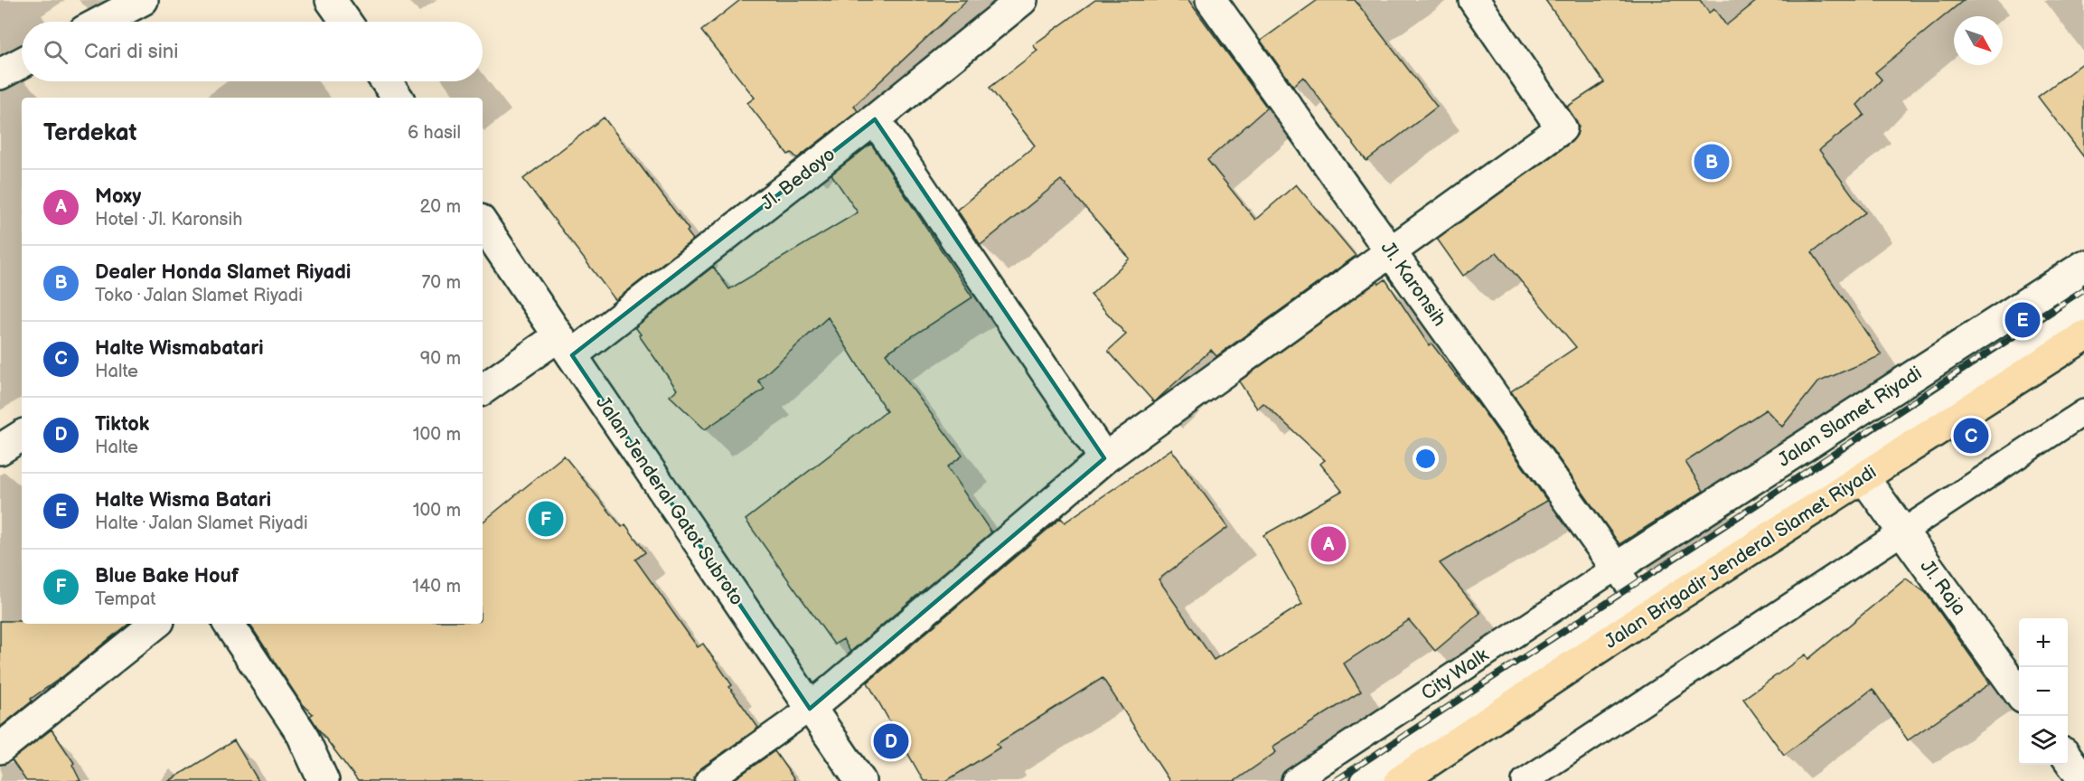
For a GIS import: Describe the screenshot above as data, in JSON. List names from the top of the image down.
{
  "streets": {
    "main road": ["Jalan Brigadir Jenderal Slamet Riyadi"],
    "street": [
      "Jl. Bedoyo",
      "Jl. Karonsih",
      "Jalan Slamet Riyadi",
      "Jalan Jenderal Gatot Subroto",
      "Jl. Raja"
    ],
    "lane": ["City Walk"]
  },
  "crossings": [
    ["Jl. Bedoyo", "Jalan Jenderal Gatot Subroto"],
    ["Jl. Karonsih", "Jalan Slamet Riyadi"],
    ["Jl. Karonsih", "City Walk"],
    ["Jalan Slamet Riyadi", "City Walk"],
    ["Jalan Brigadir Jenderal Slamet Riyadi", "Jl. Raja"]
  ],
  "north": "bottom right",
  "page": {
    "search": "Cari di sini",
    "heading": ["Terdekat", "6 hasil"],
    "pins": [
      "B",
      "E",
      "C",
      "F",
      "A",
      "D"
    ],
    "list": [
      {
        "mark": "A",
        "name": "Moxy",
        "note": "Hotel · Jl. Karonsih",
        "value": "20 m"
      },
      {
        "mark": "B",
        "name": "Dealer Honda Slamet Riyadi",
        "note": "Toko · Jalan Slamet Riyadi",
        "value": "70 m"
      },
      {
        "mark": "C",
        "name": "Halte Wismabatari",
        "note": "Halte",
        "value": "90 m"
      },
      {
        "mark": "D",
        "name": "Tiktok",
        "note": "Halte",
        "value": "100 m"
      },
      {
        "mark": "E",
        "name": "Halte Wisma Batari",
        "note": "Halte · Jalan Slamet Riyadi",
        "value": "100 m"
      },
      {
        "mark": "F",
        "name": "Blue Bake Houf",
        "note": "Tempat",
        "value": "140 m"
      }
    ],
    "map_buttons": ["+", "−"]
  }
}
